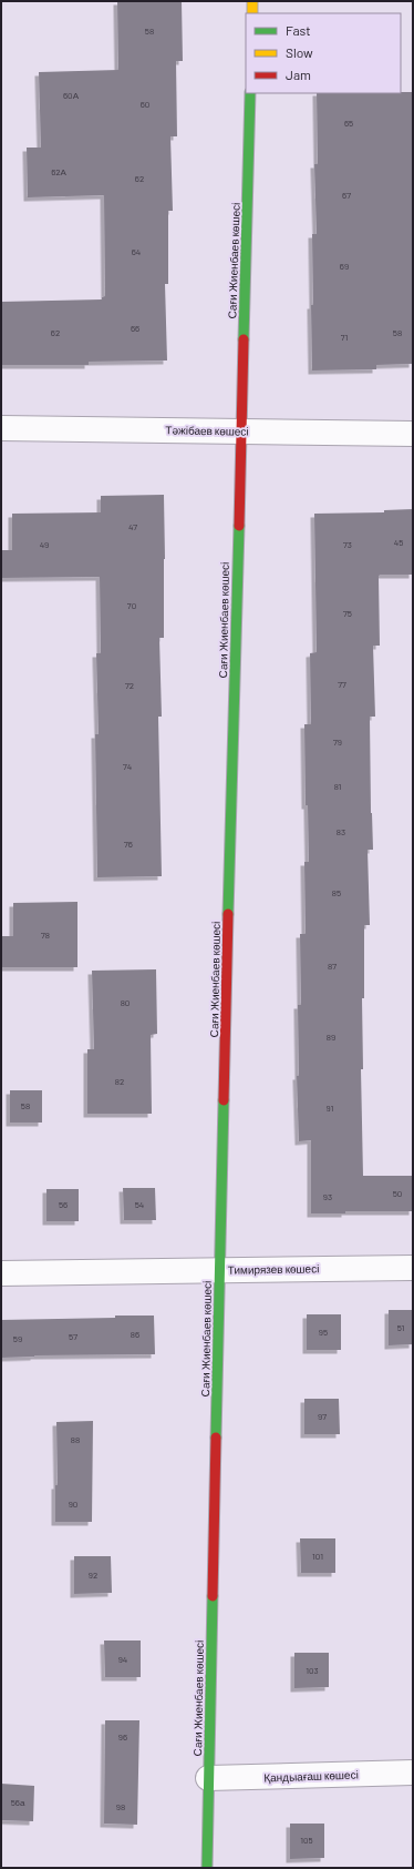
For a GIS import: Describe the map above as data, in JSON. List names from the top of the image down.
{
  "streets": {
    "main road": ["Сағи Жиенбаев көшесі"],
    "street": ["Тәжібаев көшесі", "Тимирязев көшесі", "Қандыағаш көшесі"]
  },
  "crossings": [
    ["Сағи Жиенбаев көшесі", "Тәжібаев көшесі"],
    ["Сағи Жиенбаев көшесі", "Тимирязев көшесі"],
    ["Сағи Жиенбаев көшесі", "Қандыағаш көшесі"]
  ],
  "house_numbers": [
    "58",
    "60А",
    "60",
    "65",
    "62А",
    "62",
    "67",
    "64",
    "69",
    "66",
    "62",
    "58",
    "71",
    "47",
    "45",
    "49",
    "73",
    "70",
    "75",
    "77",
    "72",
    "79",
    "74",
    "81",
    "83",
    "76",
    "85",
    "78",
    "87",
    "80",
    "89",
    "82",
    "58",
    "91",
    "50",
    "93",
    "56",
    "54",
    "51",
    "95",
    "86",
    "57",
    "59",
    "97",
    "88",
    "90",
    "101",
    "92",
    "94",
    "103",
    "96",
    "56а",
    "98",
    "105"
  ],
  "legend": ["Fast", "Slow", "Jam"]
}
